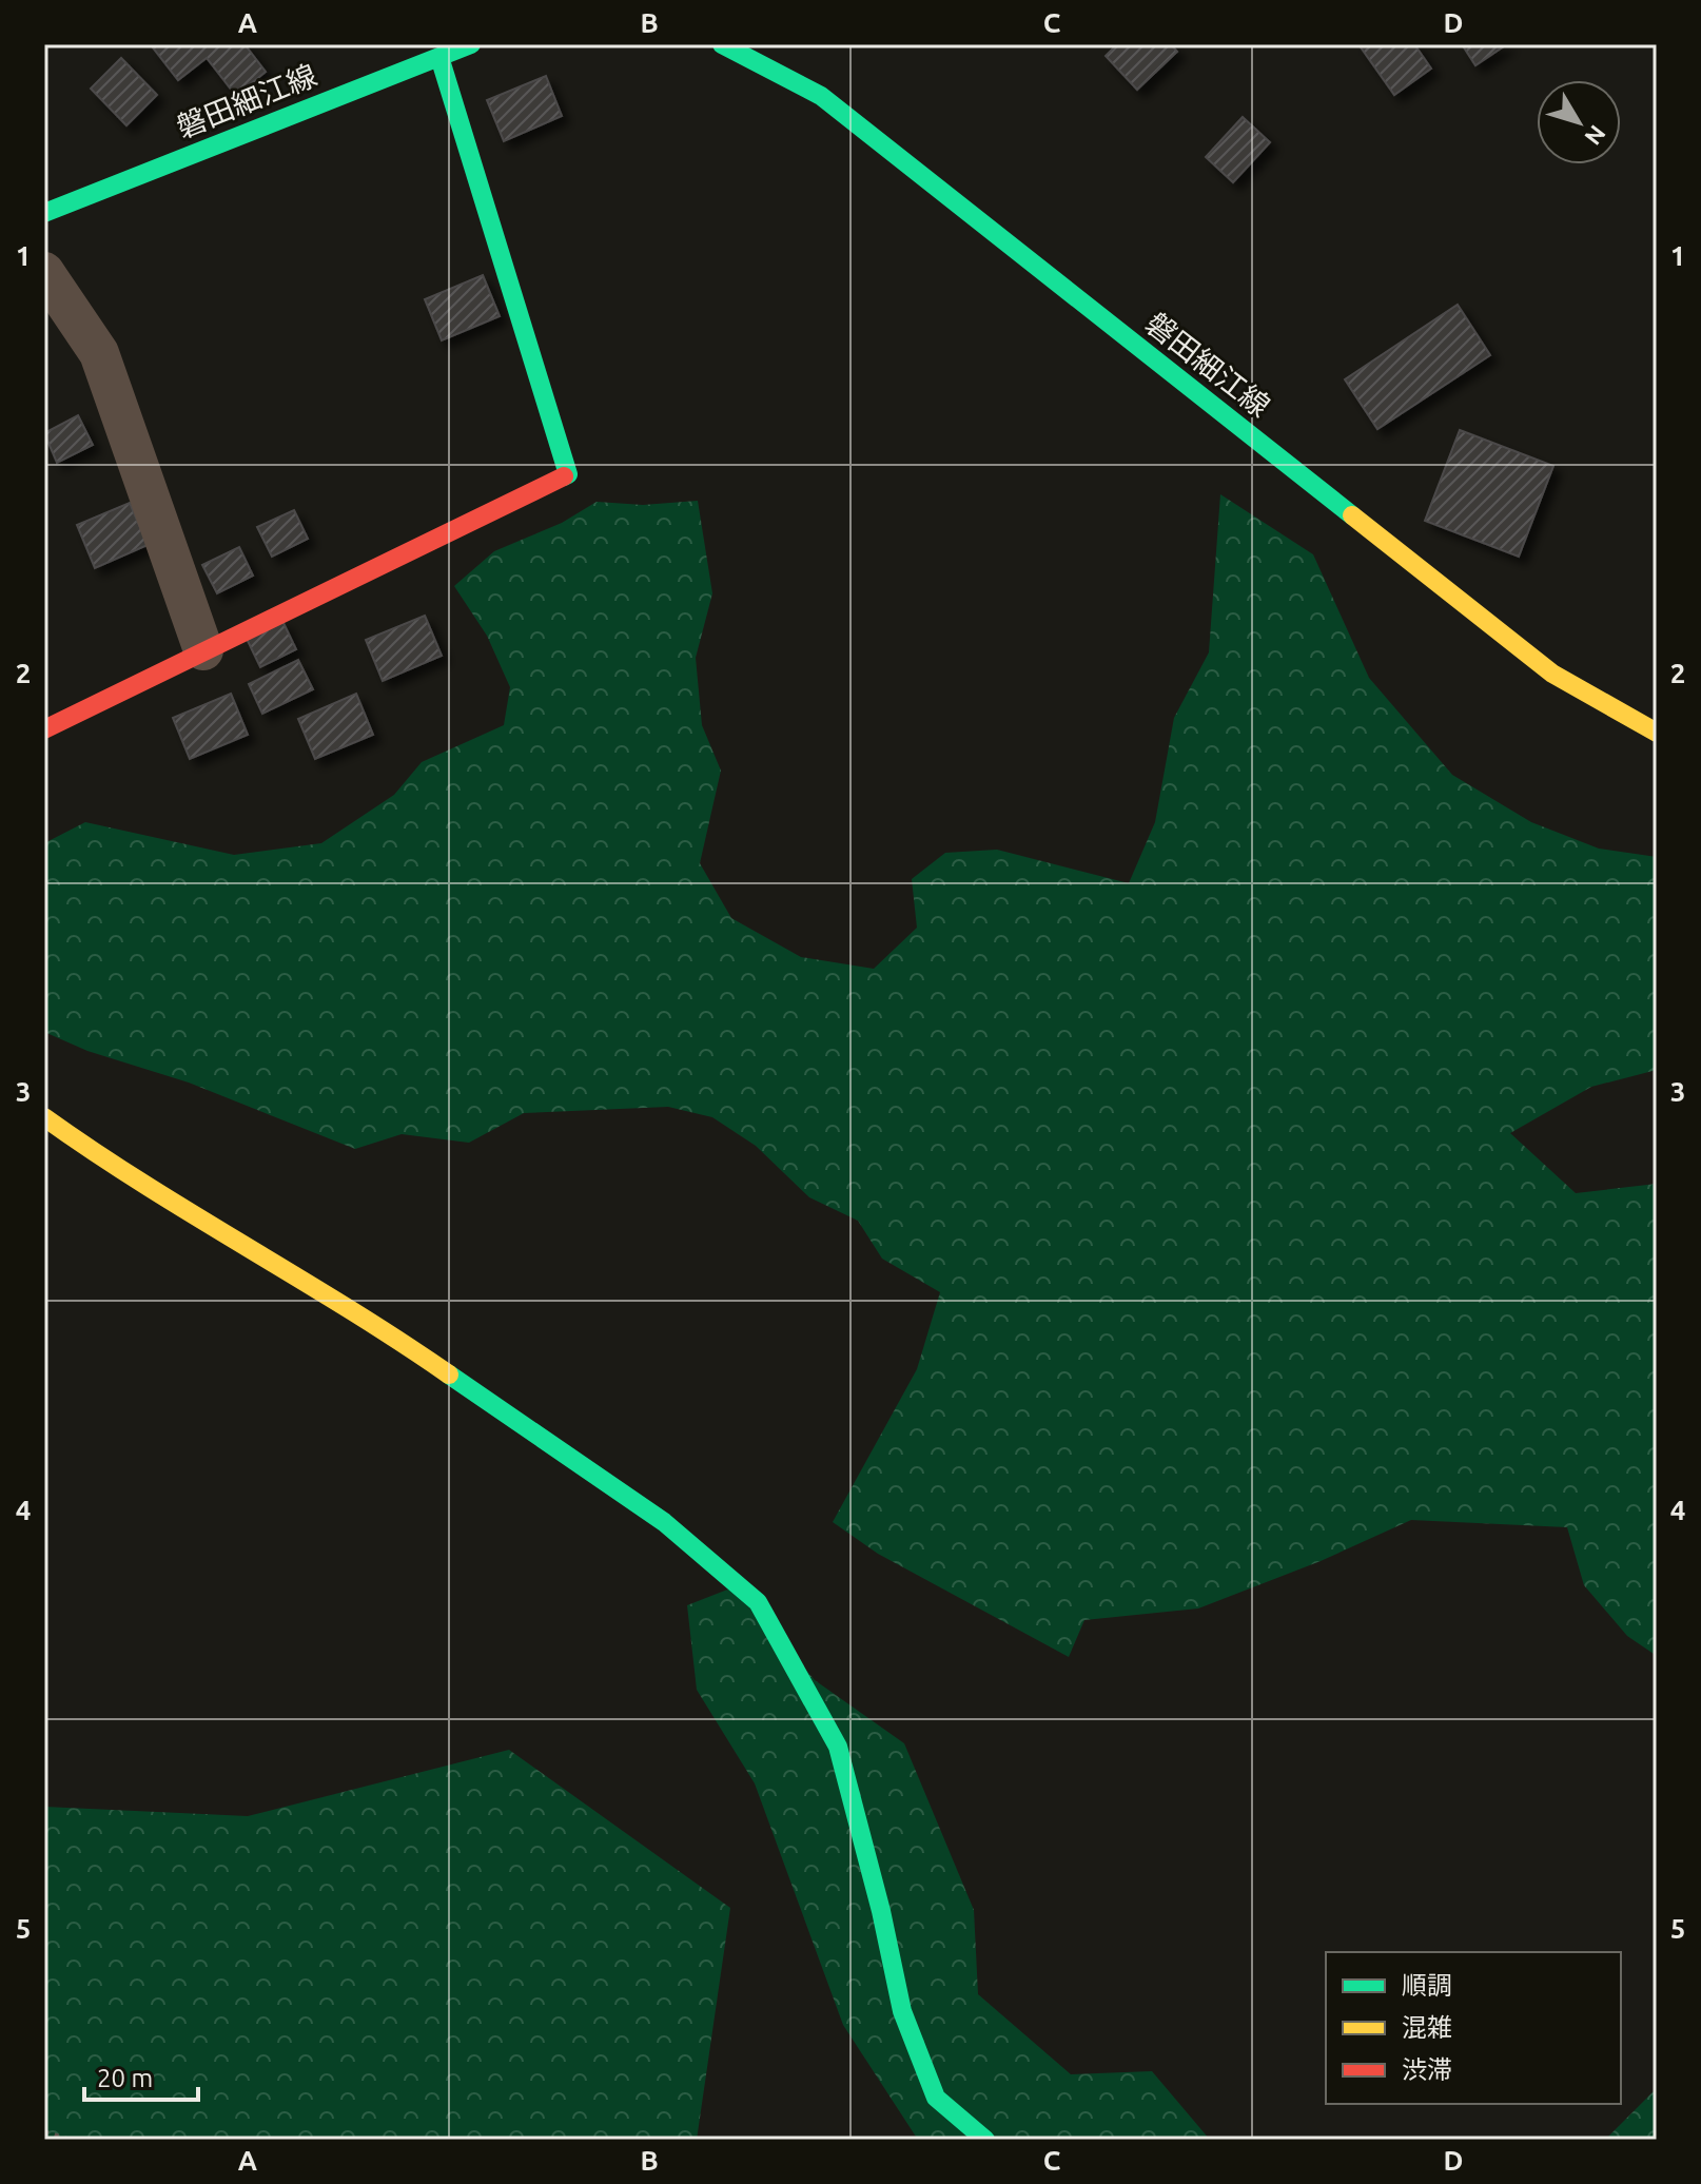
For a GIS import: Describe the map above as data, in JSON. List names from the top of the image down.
{
  "streets": {
    "street": ["磐田細江線"]
  },
  "legend": ["順調", "混雑", "渋滞"],
  "scale_bar": "20 m",
  "north": "bottom right",
  "grid": {
    "columns": [
      "A",
      "B",
      "C",
      "D"
    ],
    "rows": [
      "1",
      "2",
      "3",
      "4",
      "5"
    ]
  }
}
